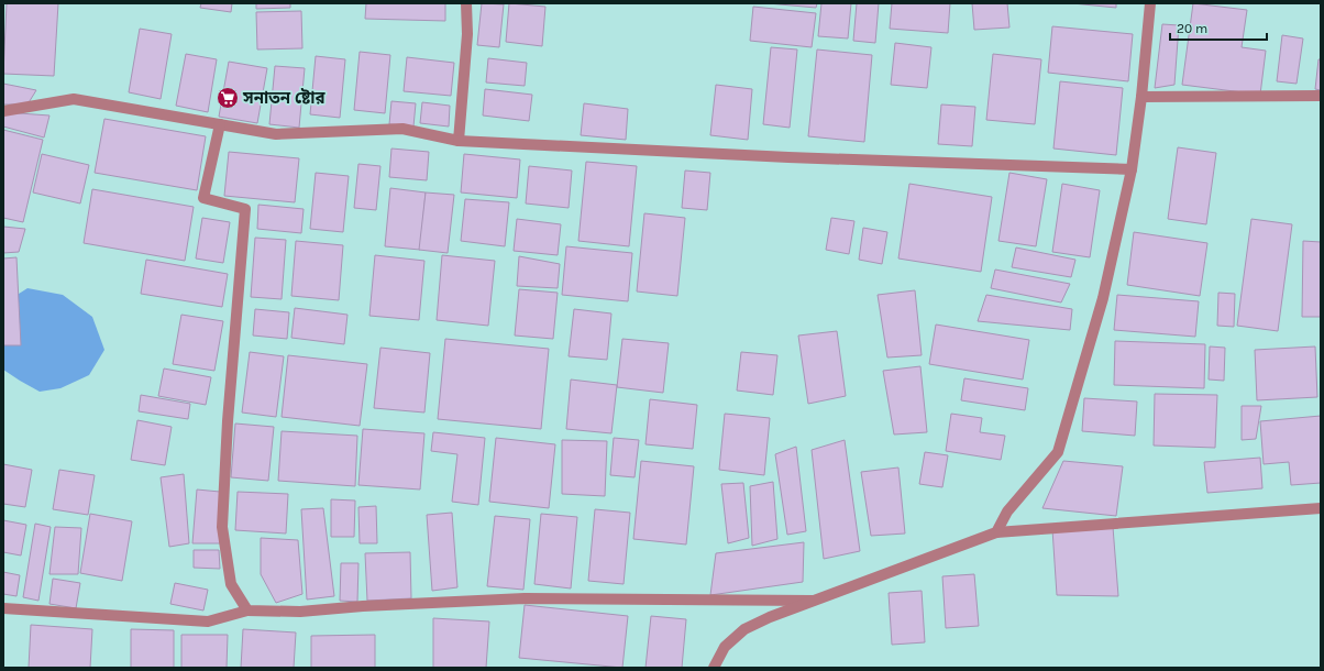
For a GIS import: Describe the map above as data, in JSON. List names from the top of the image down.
{
  "places": {
    "supermarket": ["সনাতন ষ্টোর"]
  },
  "scale_bar": "20 m"
}
